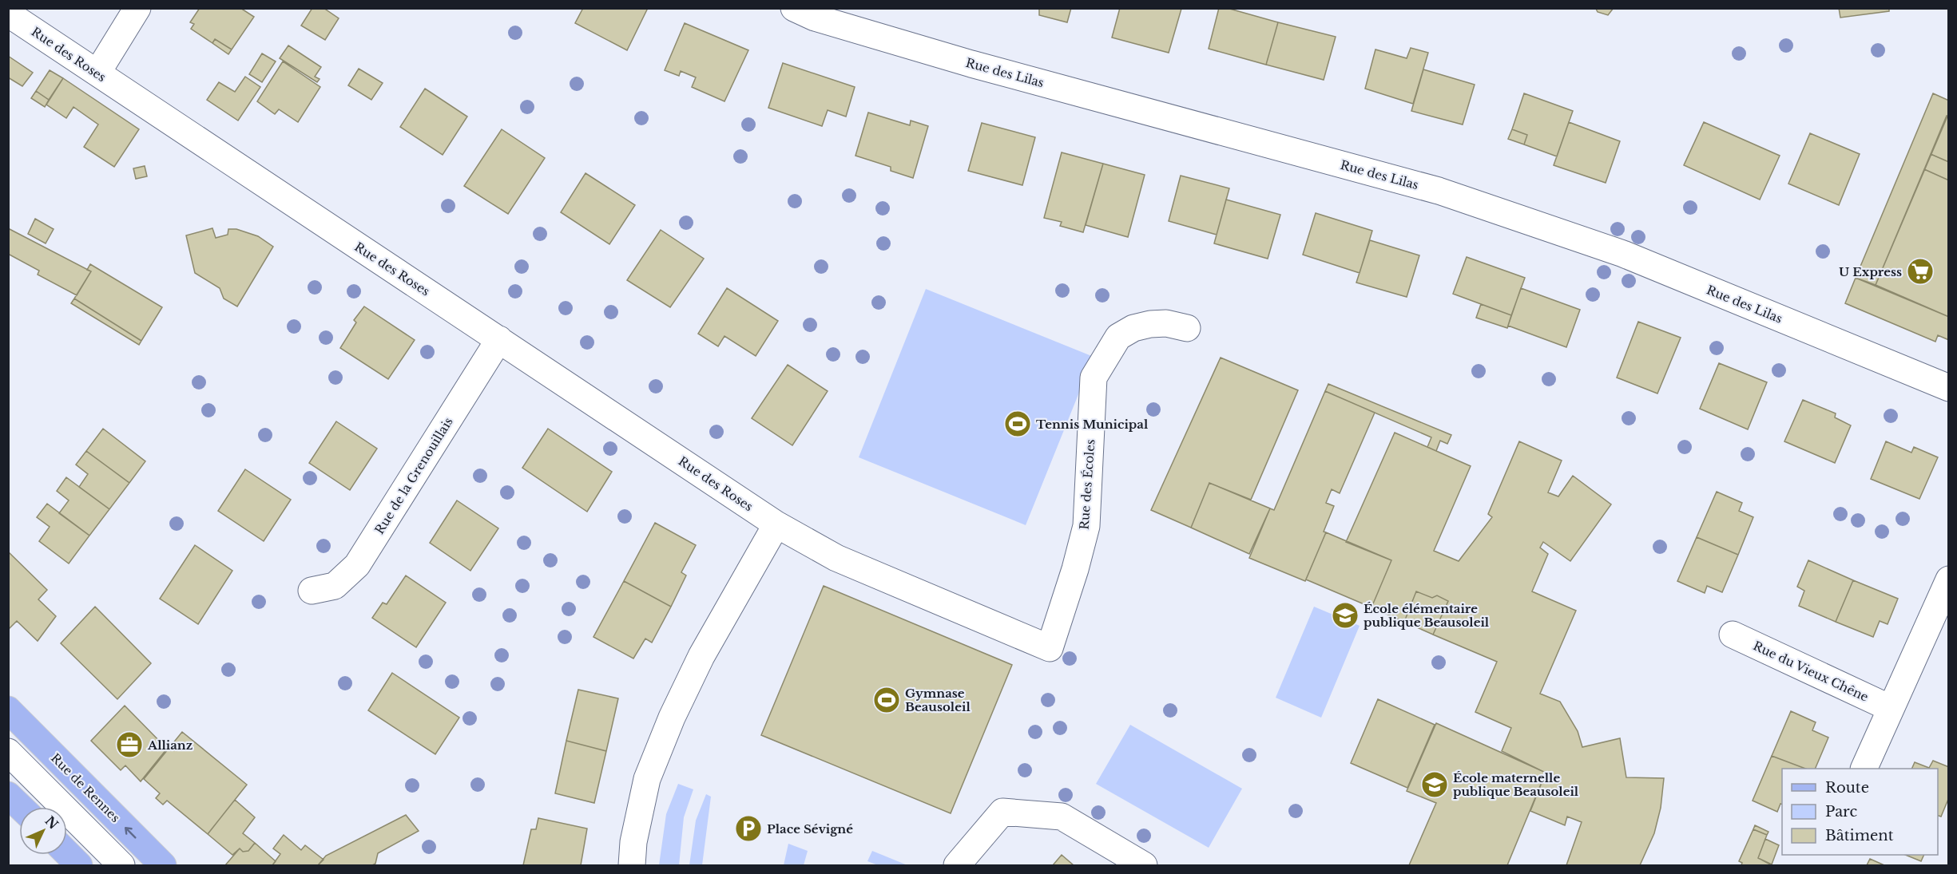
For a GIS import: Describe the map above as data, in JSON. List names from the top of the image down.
{
  "streets": {
    "main road": ["Rue de Rennes"],
    "street": [
      "Rue des Roses",
      "Rue des Lilas",
      "Rue de la Grenouillais",
      "Rue des Écoles",
      "Rue du Vieux Chêne"
    ]
  },
  "crossings": [
    ["Rue des Roses", "Rue de la Grenouillais"],
    ["Rue des Roses", "Rue des Écoles"]
  ],
  "one_way": ["Rue de Rennes"],
  "places": {
    "supermarket": ["U Express"],
    "sports": ["Tennis Municipal", "Gymnase Beausoleil"],
    "school or university": ["École élémentaire publique Beausoleil", "École maternelle publique Beausoleil"],
    "office": ["Allianz"],
    "parking": ["Place Sévigné"]
  },
  "legend": ["Route", "Parc", "Bâtiment"],
  "north": "top right"
}
